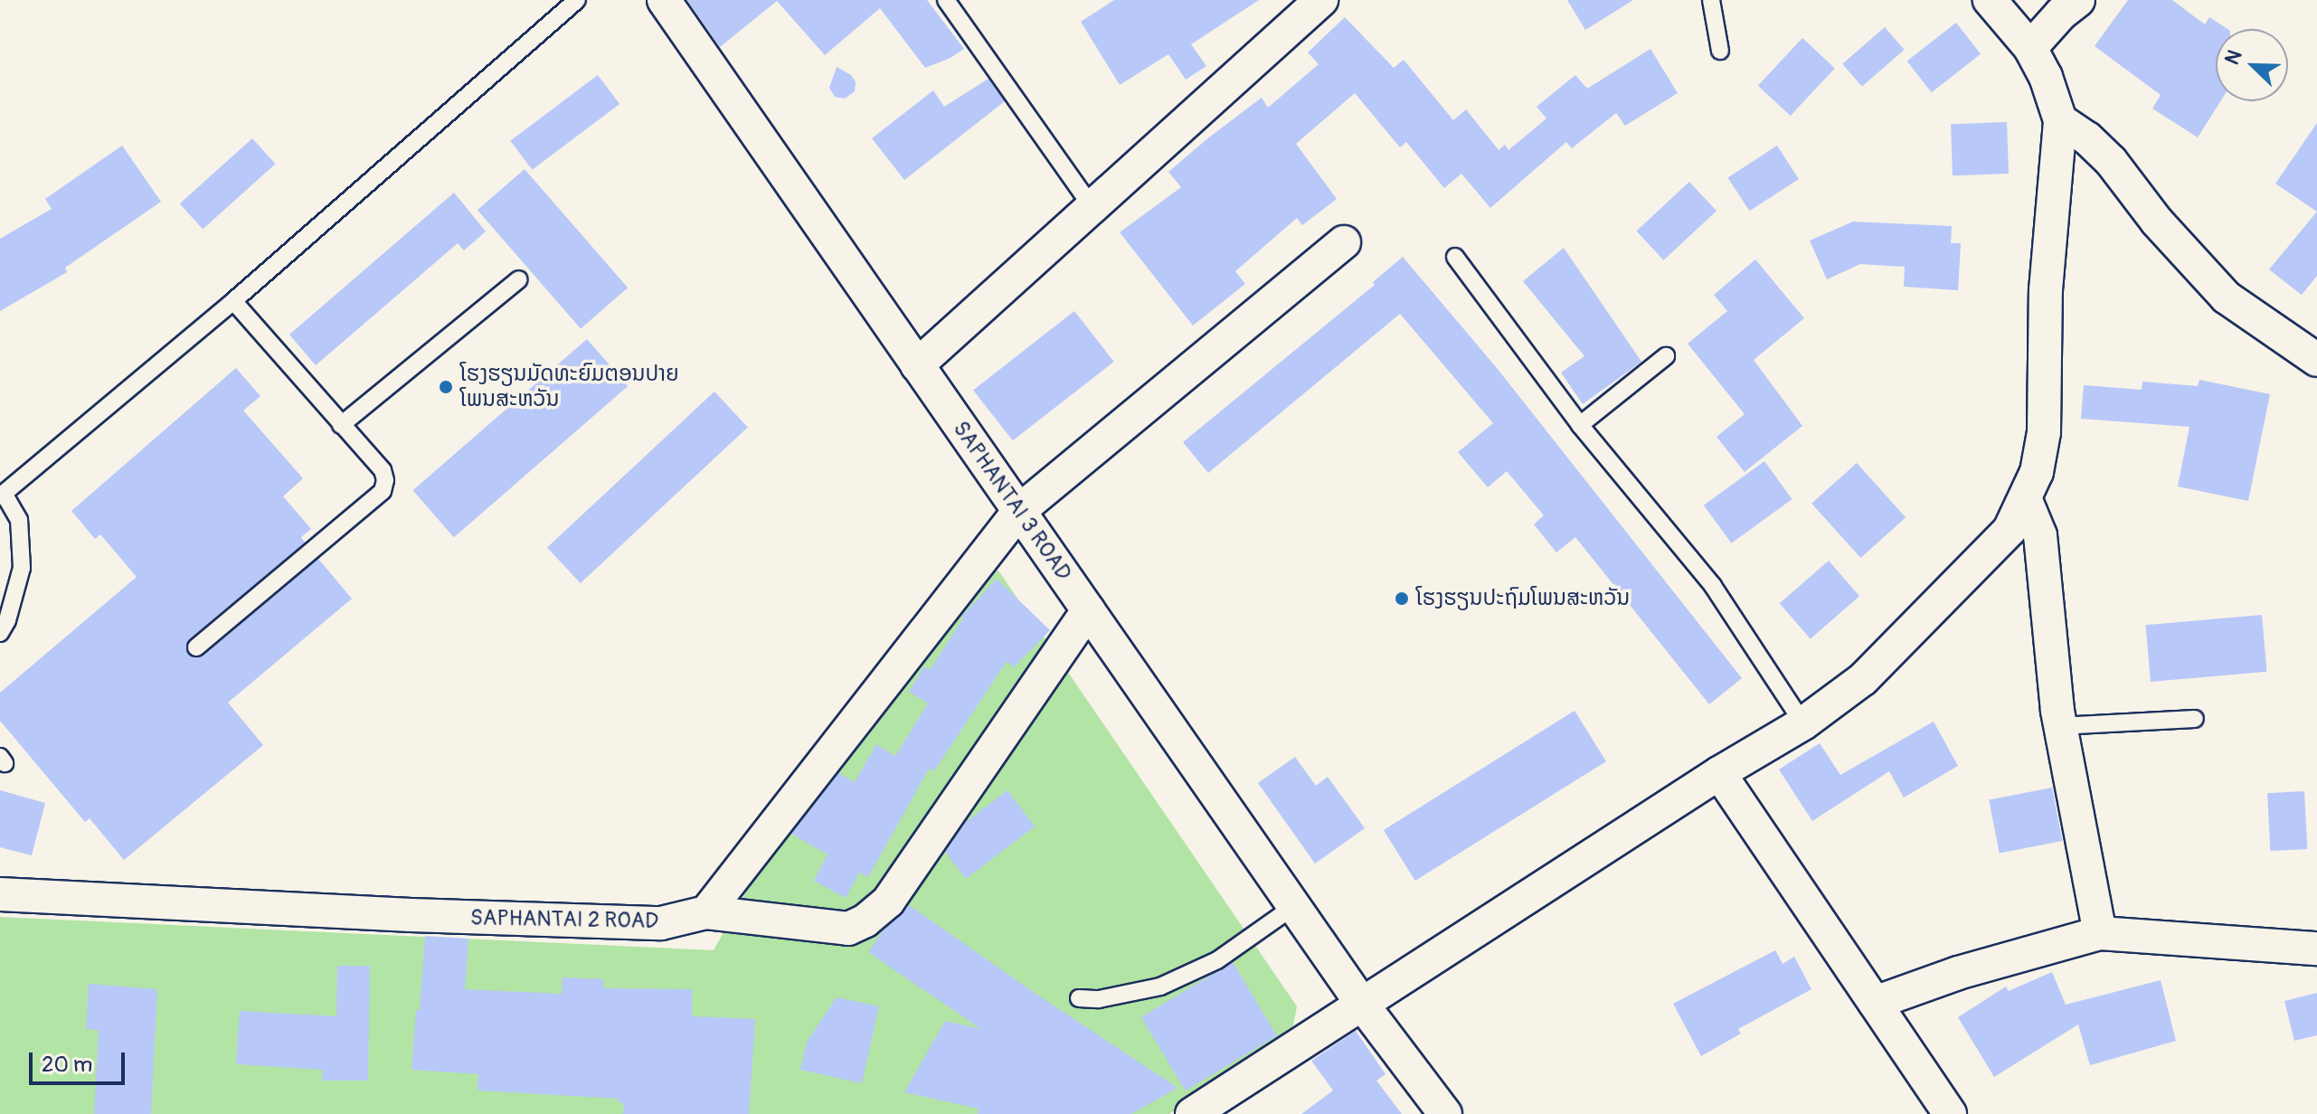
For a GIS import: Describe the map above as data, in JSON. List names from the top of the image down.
{
  "streets": {
    "street": ["SAPHANTAI 3 ROAD", "SAPHANTAI 2 ROAD"]
  },
  "places": ["ໂຮງຮຽນມັດທະຍົມຕອນປາຍ ໂພນສະຫວັນ", "ໂຮງຮຽນປະຖົມໂພນສະຫວັນ"],
  "scale_bar": "20 m",
  "north": "top left"
}
